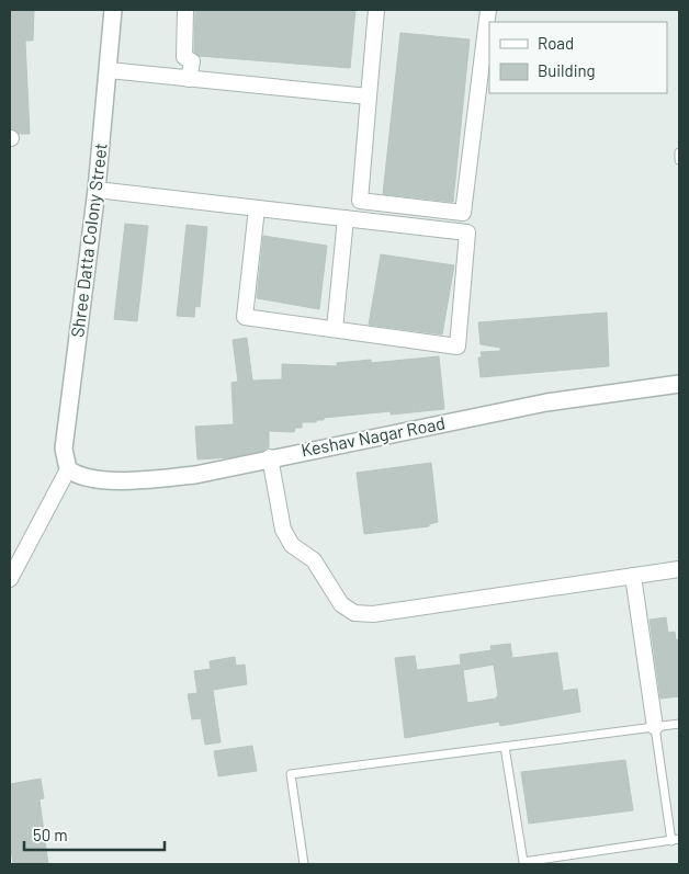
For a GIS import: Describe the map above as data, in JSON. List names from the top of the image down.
{
  "streets": {
    "street": ["Shree Datta Colony Street", "Keshav Nagar Road"]
  },
  "crossings": [
    ["Shree Datta Colony Street", "Keshav Nagar Road"]
  ],
  "legend": ["Road", "Building"],
  "scale_bar": "50 m"
}
